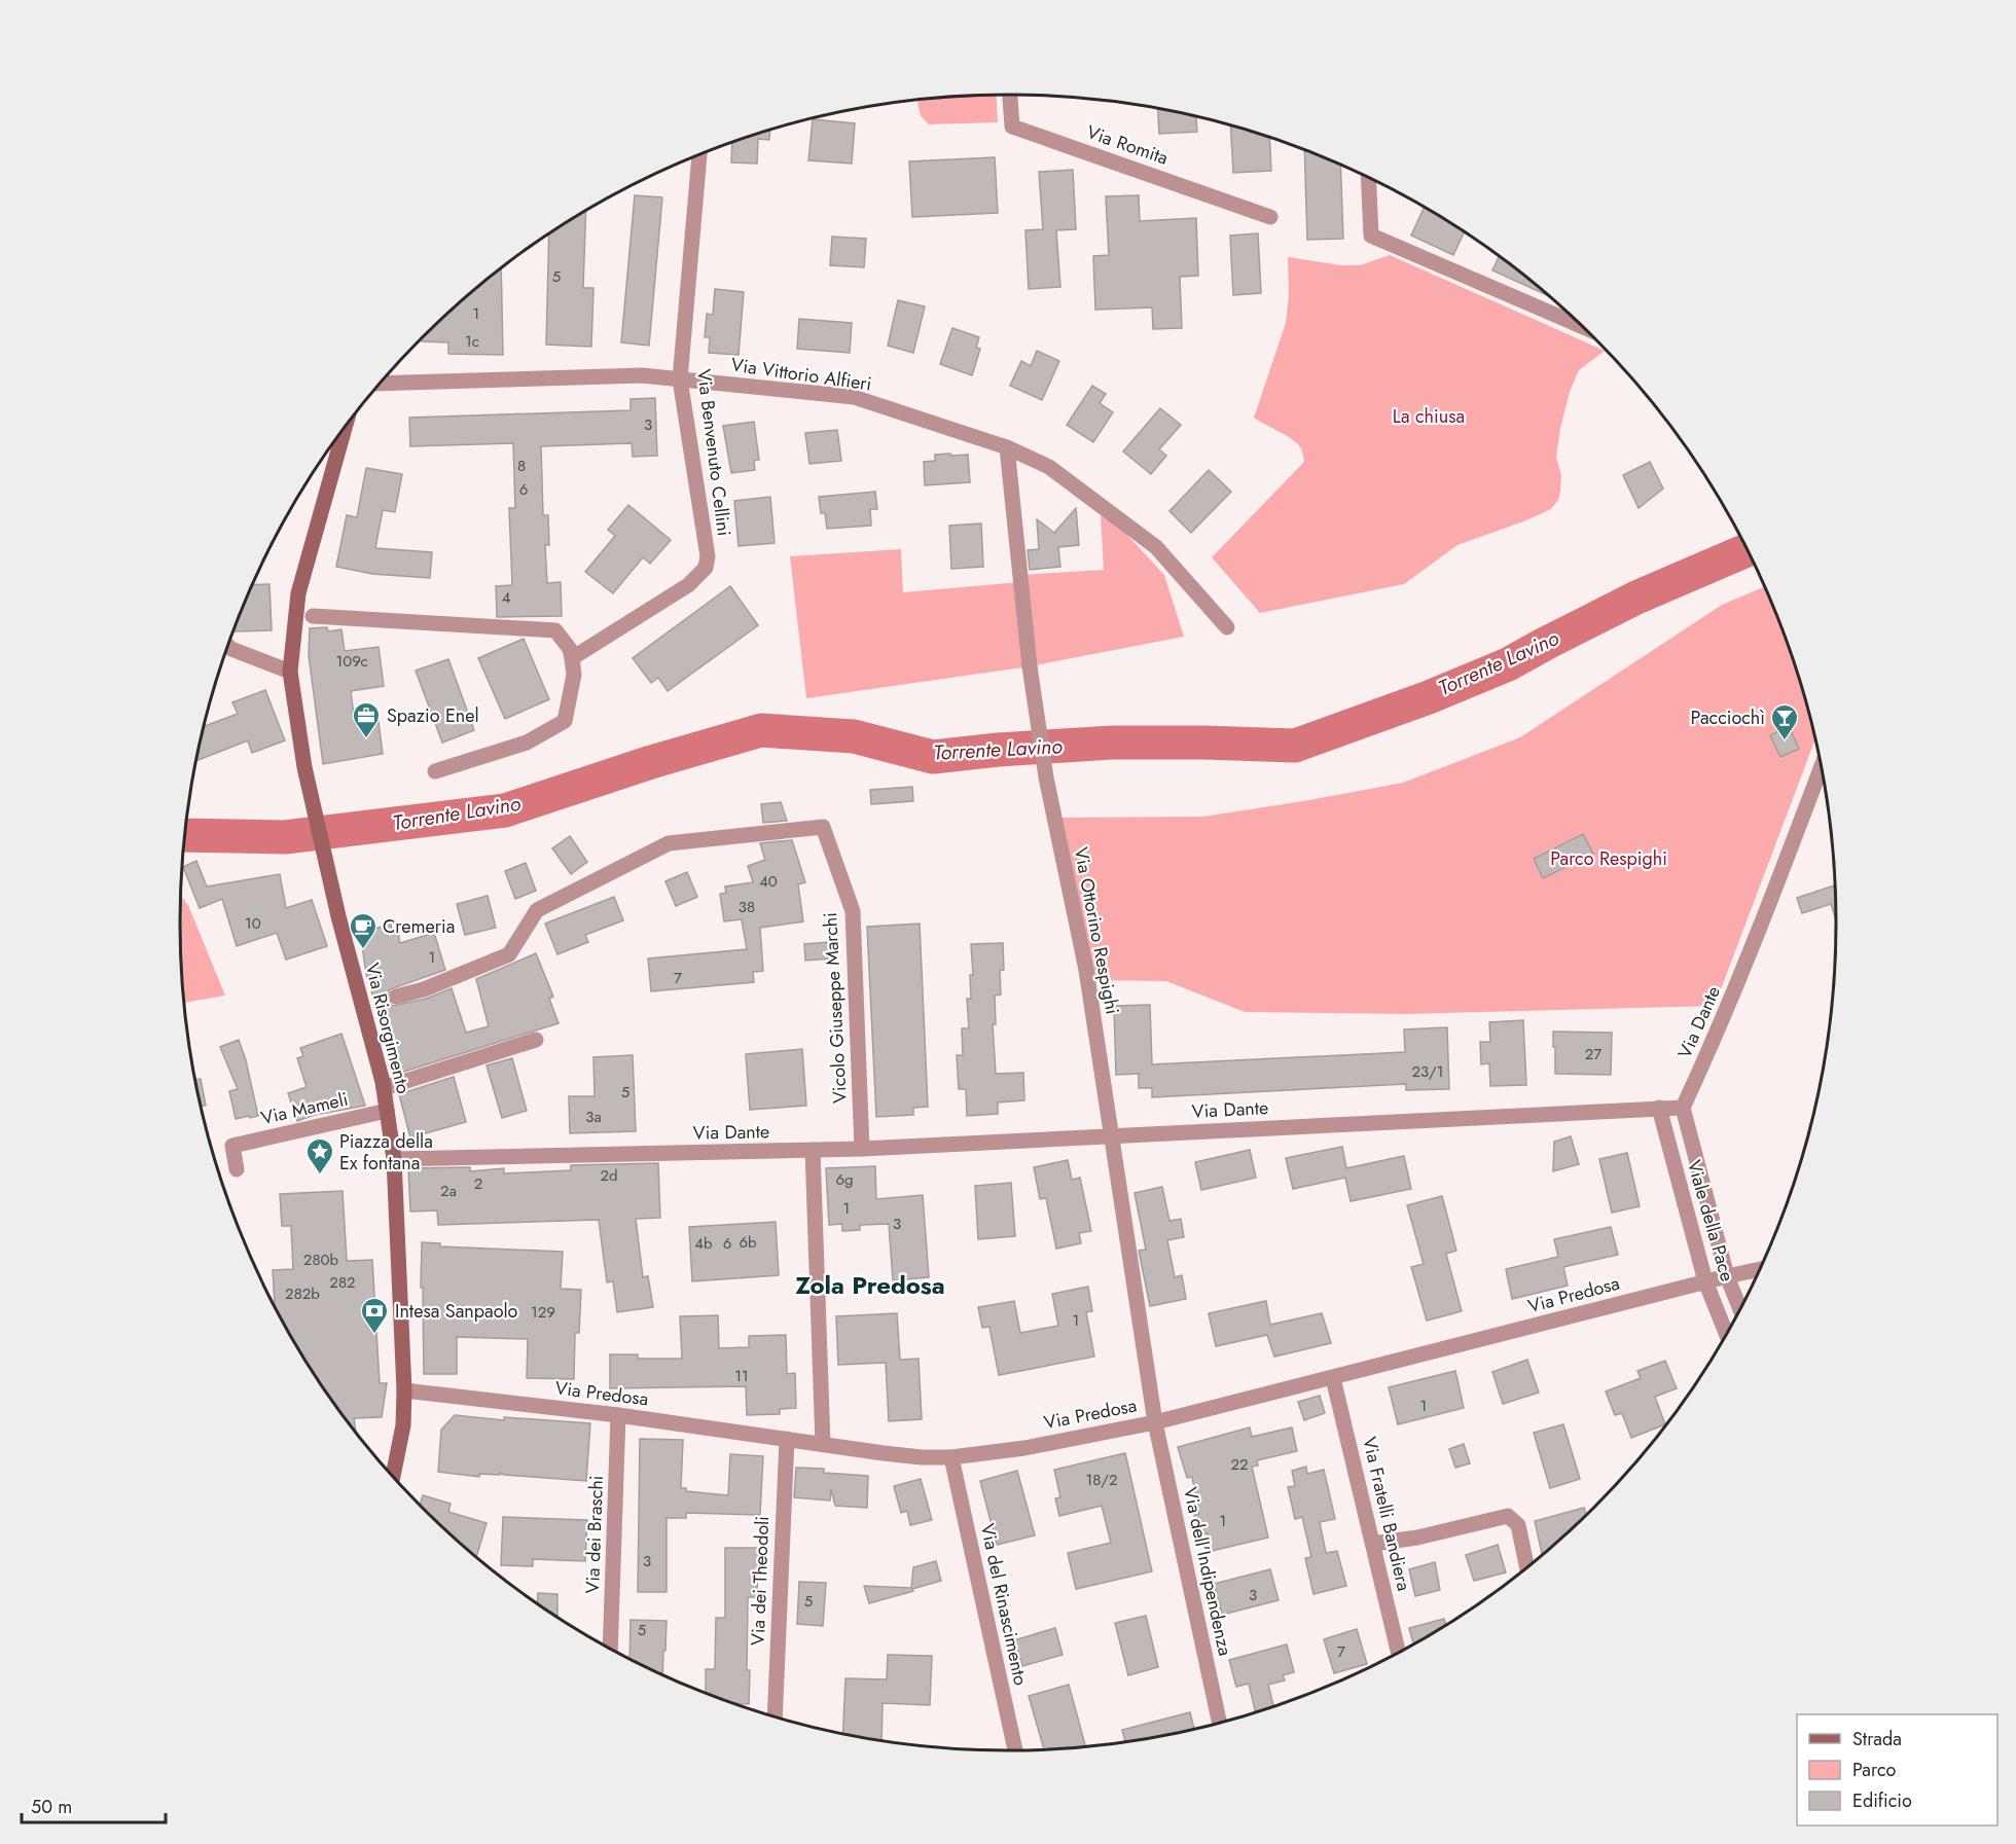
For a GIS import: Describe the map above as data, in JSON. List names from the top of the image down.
{
  "streets": {
    "main road": ["Via Risorgimento"],
    "street": [
      "Via Romita",
      "Via Vittorio Alfieri",
      "Via Benvenuto Cellini",
      "Via Ottorino Respighi",
      "Vicolo Giuseppe Marchi",
      "Via Dante",
      "Via Mameli",
      "Viale della Pace",
      "Via Predosa",
      "Via Fratelli Bandiera",
      "Via dei Braschi",
      "Via dell'Indipendenza",
      "Via dei Theodoli",
      "Via del Rinascimento"
    ]
  },
  "crossings": [
    ["Via Vittorio Alfieri", "Via Benvenuto Cellini"],
    ["Via Vittorio Alfieri", "Via Ottorino Respighi"],
    ["Via Ottorino Respighi", "Via Dante"],
    ["Via Ottorino Respighi", "Via Predosa"],
    ["Via Ottorino Respighi", "Via dell'Indipendenza"],
    ["Vicolo Giuseppe Marchi", "Via Dante"],
    ["Via Dante", "Via Risorgimento"],
    ["Via Dante", "Viale della Pace"],
    ["Via Risorgimento", "Via Mameli"],
    ["Via Risorgimento", "Via Predosa"],
    ["Viale della Pace", "Via Predosa"],
    ["Via Predosa", "Via Fratelli Bandiera"],
    ["Via Predosa", "Via dei Braschi"],
    ["Via Predosa", "Via dell'Indipendenza"],
    ["Via Predosa", "Via dei Theodoli"],
    ["Via Predosa", "Via del Rinascimento"]
  ],
  "districts": ["Zola Predosa"],
  "water": ["Torrente Lavino"],
  "parks": ["La chiusa", "Parco Respighi"],
  "places": {
    "office": ["Spazio Enel"],
    "bar": ["Pacciochì"],
    "cafe": ["Cremeria"],
    "place": ["Piazza della Ex fontana"],
    "bank": ["Intesa Sanpaolo"]
  },
  "house_numbers": [
    "5",
    "1",
    "1c",
    "3",
    "8",
    "6",
    "4",
    "109c",
    "40",
    "38",
    "10",
    "1",
    "7",
    "27",
    "23/1",
    "5",
    "3a",
    "2d",
    "6g",
    "2",
    "2a",
    "1",
    "3",
    "6b",
    "4b",
    "6",
    "280b",
    "282",
    "282b",
    "129",
    "1",
    "11",
    "1",
    "22",
    "18/2",
    "1",
    "3",
    "3",
    "5",
    "5",
    "7"
  ],
  "legend": ["Strada", "Parco", "Edificio"],
  "scale_bar": "50 m"
}
